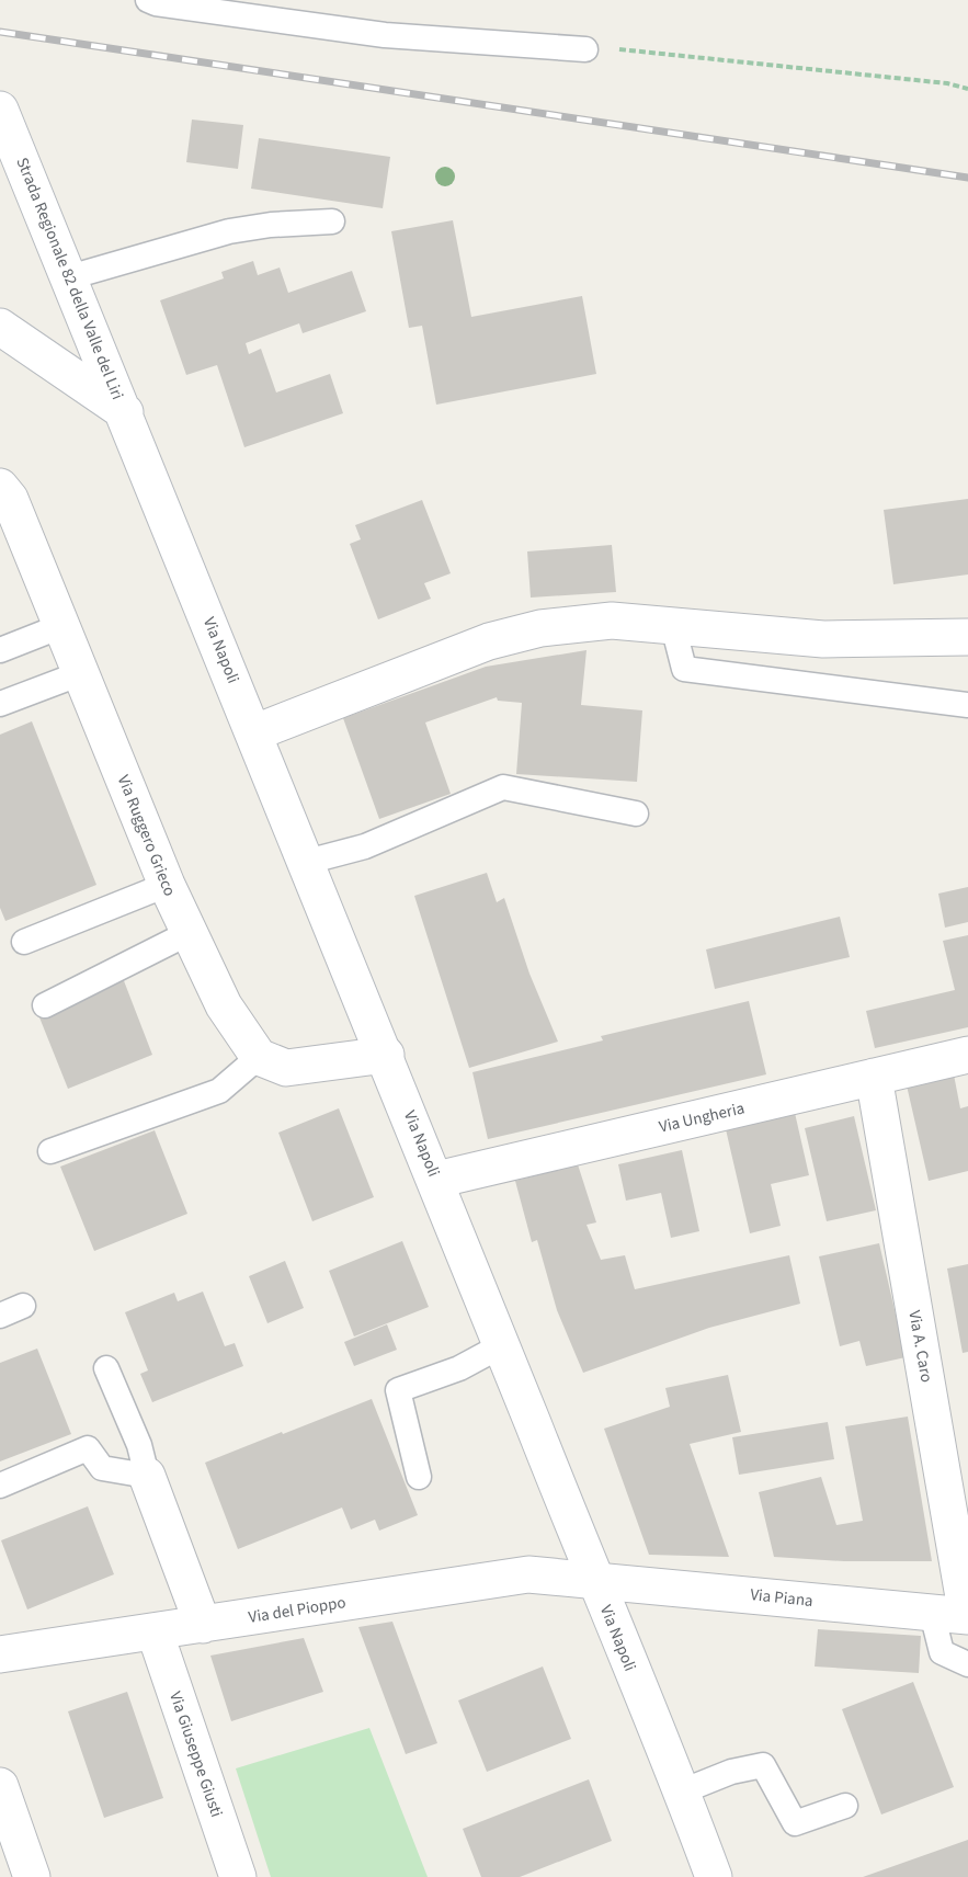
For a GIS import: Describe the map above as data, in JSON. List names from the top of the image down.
{
  "streets": {
    "street": [
      "Strada Regionale 82 della Valle del Liri",
      "Via Napoli",
      "Via Ruggero Grieco",
      "Via Ungheria",
      "Via A. Caro",
      "Via Piana",
      "Via del Pioppo",
      "Via Giuseppe Giusti"
    ]
  },
  "crossings": [
    ["Strada Regionale 82 della Valle del Liri", "Via Napoli"],
    ["Via Napoli", "Via Ungheria"],
    ["Via Napoli", "Via Piana"],
    ["Via Napoli", "Via del Pioppo"],
    ["Via Ungheria", "Via A. Caro"],
    ["Via A. Caro", "Via Piana"],
    ["Via Piana", "Via del Pioppo"],
    ["Via del Pioppo", "Via Giuseppe Giusti"]
  ]
}
